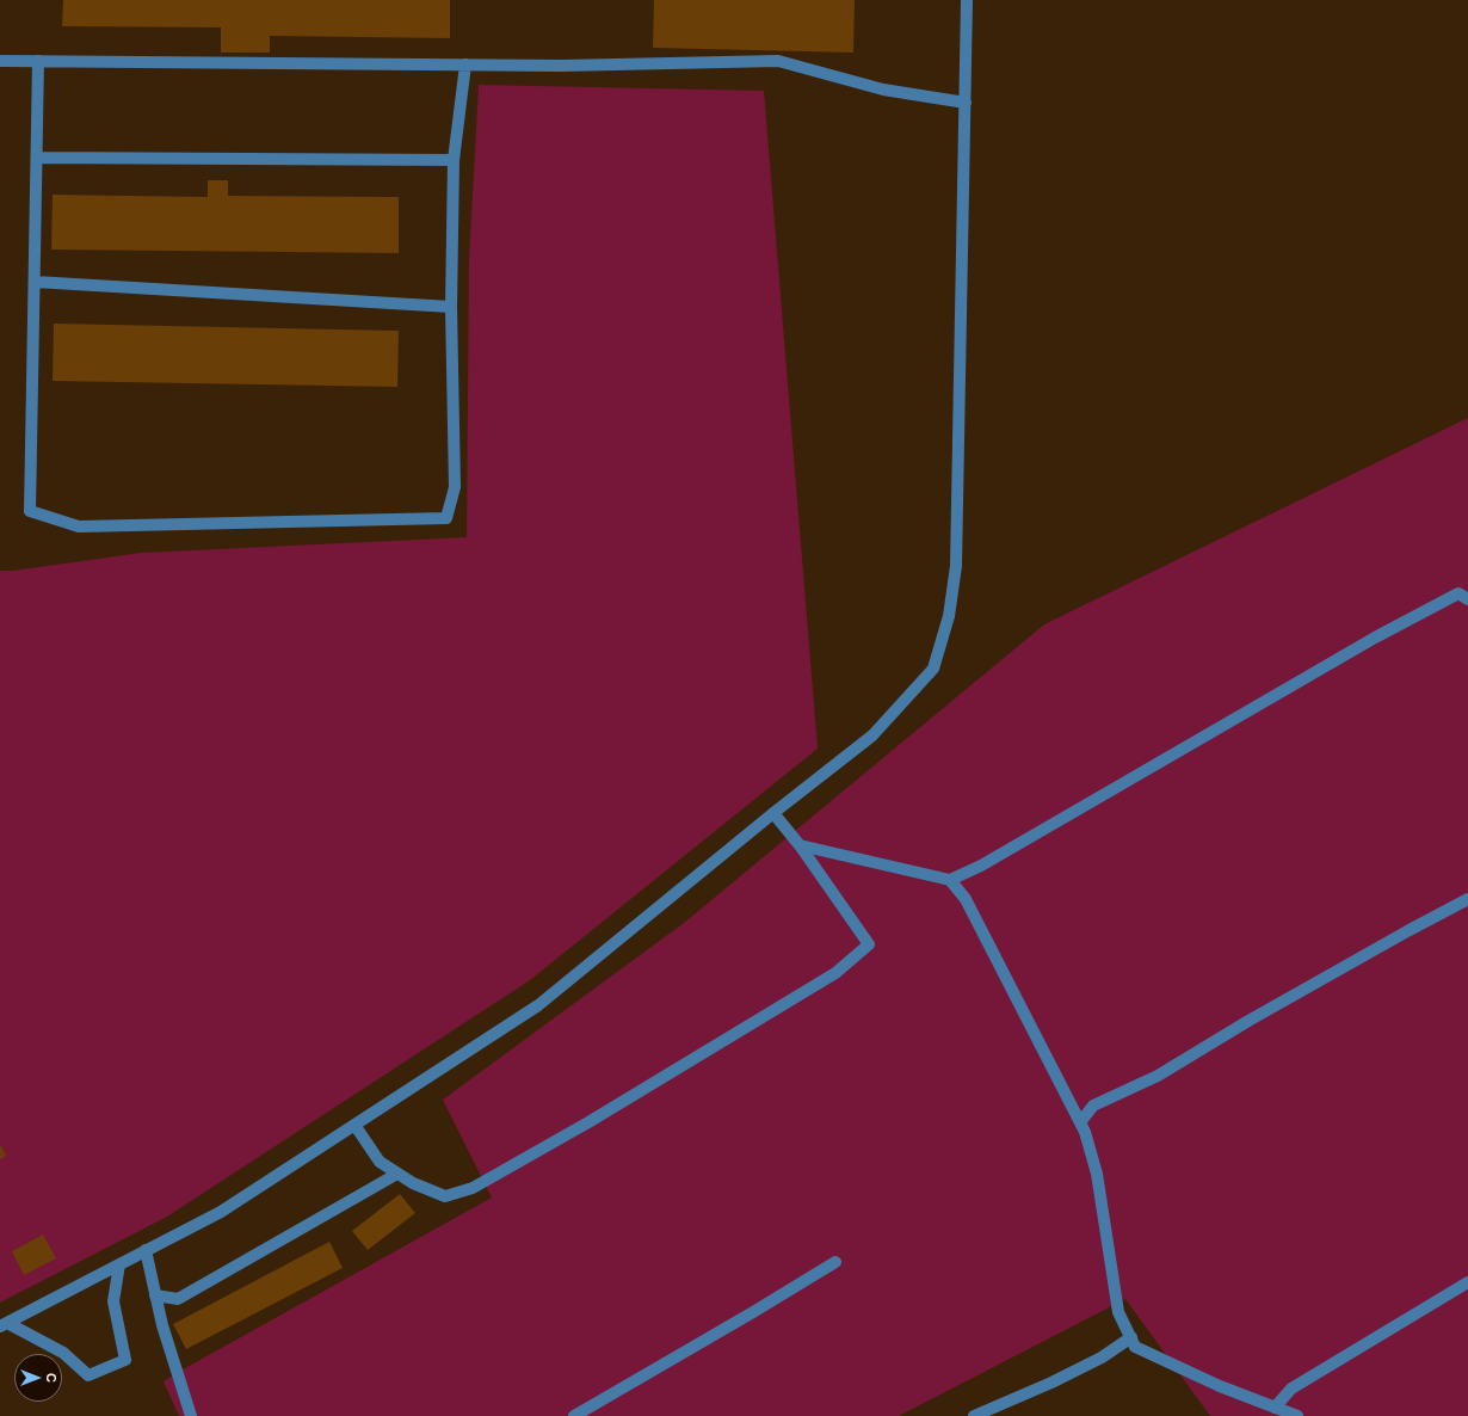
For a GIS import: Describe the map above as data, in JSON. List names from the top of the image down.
{
  "north": "right"
}
